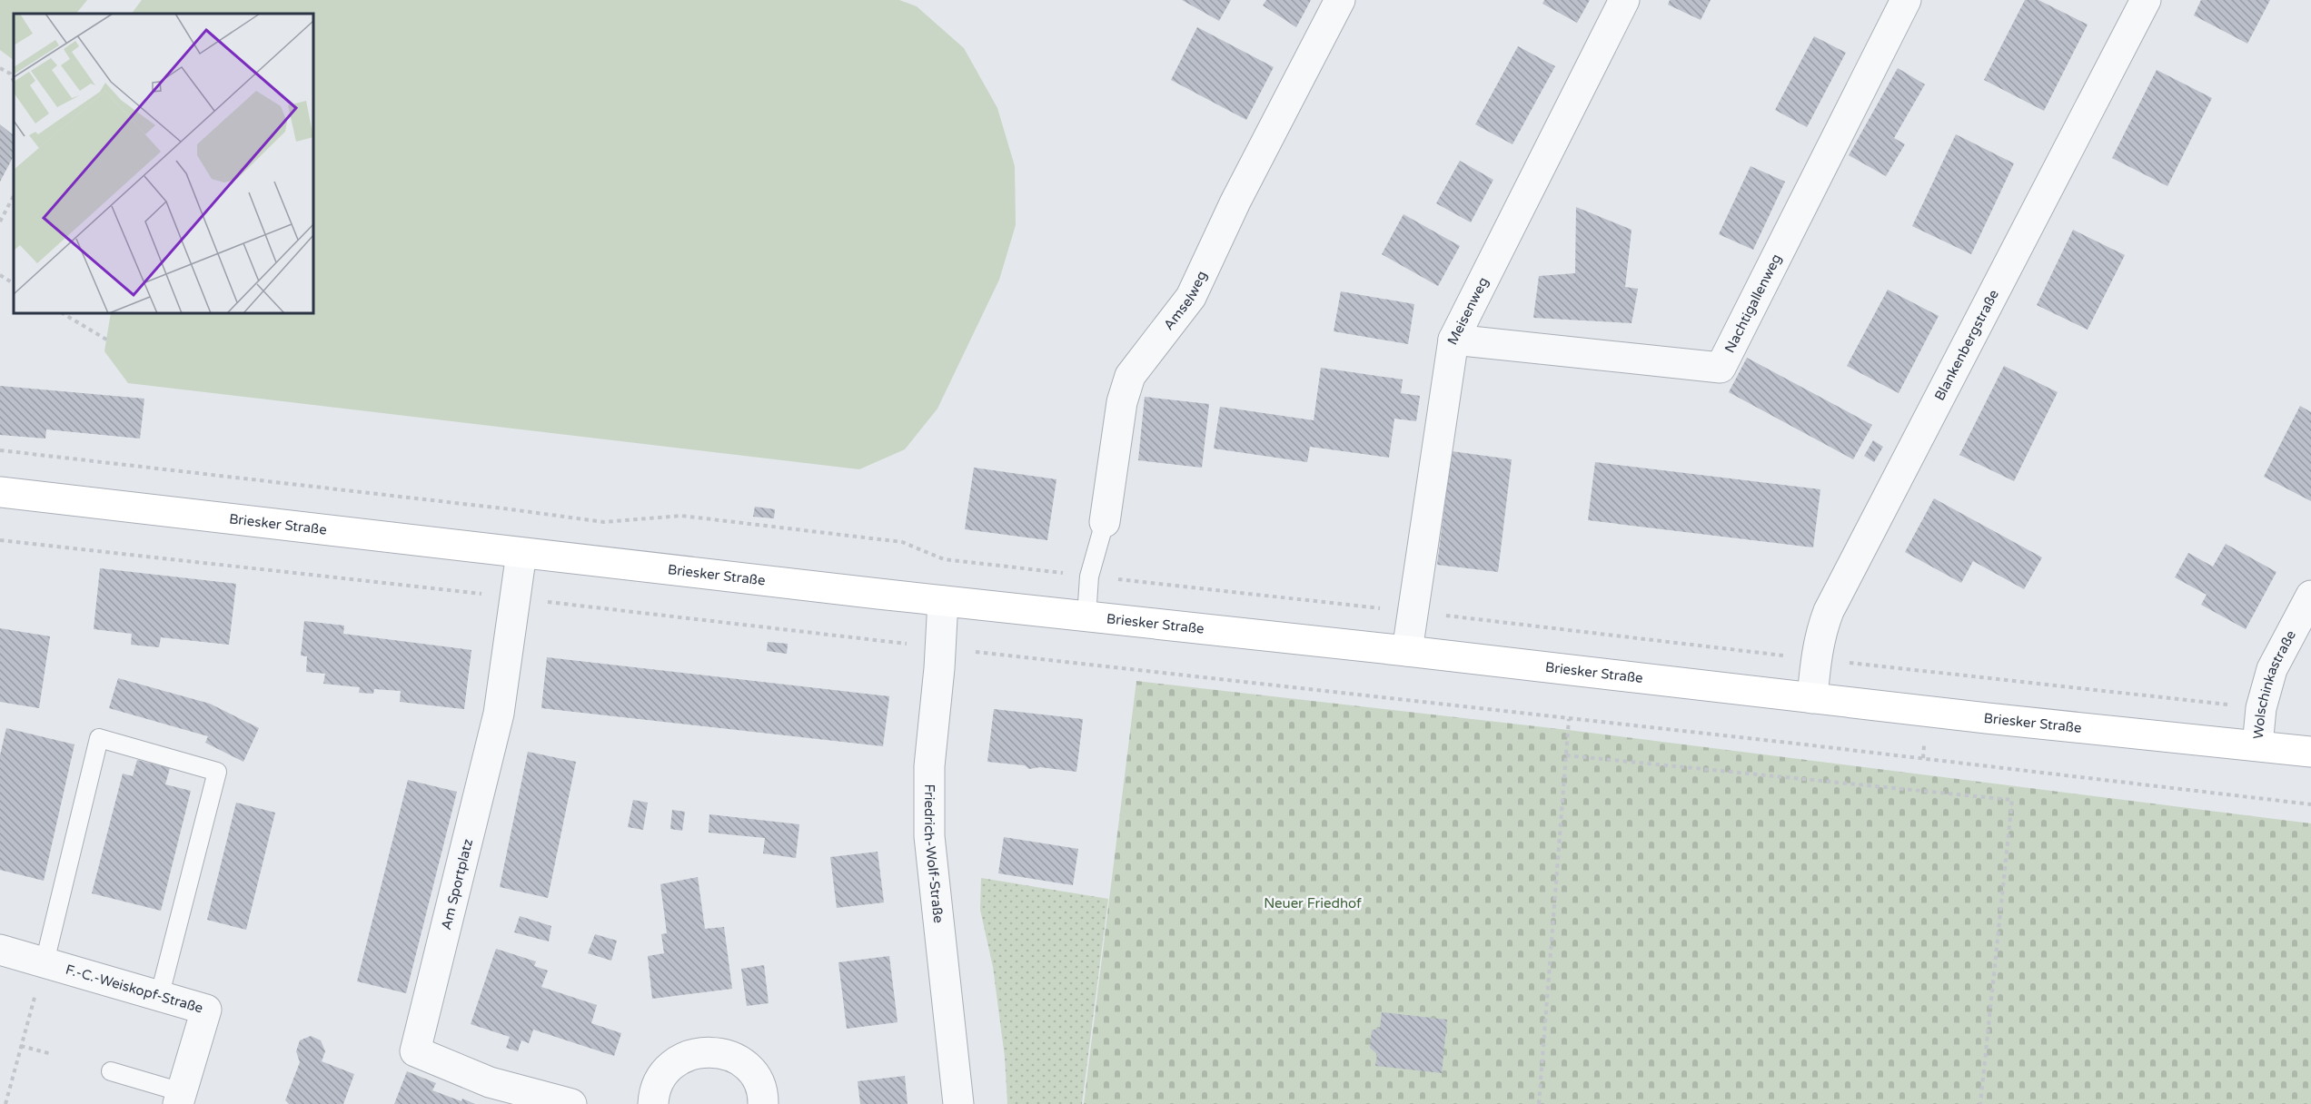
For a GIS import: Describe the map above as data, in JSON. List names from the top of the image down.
{
  "streets": {
    "main road": ["Briesker Straße"],
    "street": [
      "Amselweg",
      "Nachtigallenweg",
      "Meisenweg",
      "Blankenbergstraße",
      "Wolschinkastraße",
      "Friedrich-Wolf-Straße",
      "Am Sportplatz",
      "F.-C.-Weiskopf-Straße"
    ]
  },
  "crossings": [
    ["Amselweg", "Briesker Straße"],
    ["Nachtigallenweg", "Meisenweg"],
    ["Meisenweg", "Briesker Straße"],
    ["Blankenbergstraße", "Briesker Straße"],
    ["Briesker Straße", "Wolschinkastraße"],
    ["Briesker Straße", "Friedrich-Wolf-Straße"],
    ["Briesker Straße", "Am Sportplatz"]
  ],
  "parks": ["Neuer Friedhof"]
}
